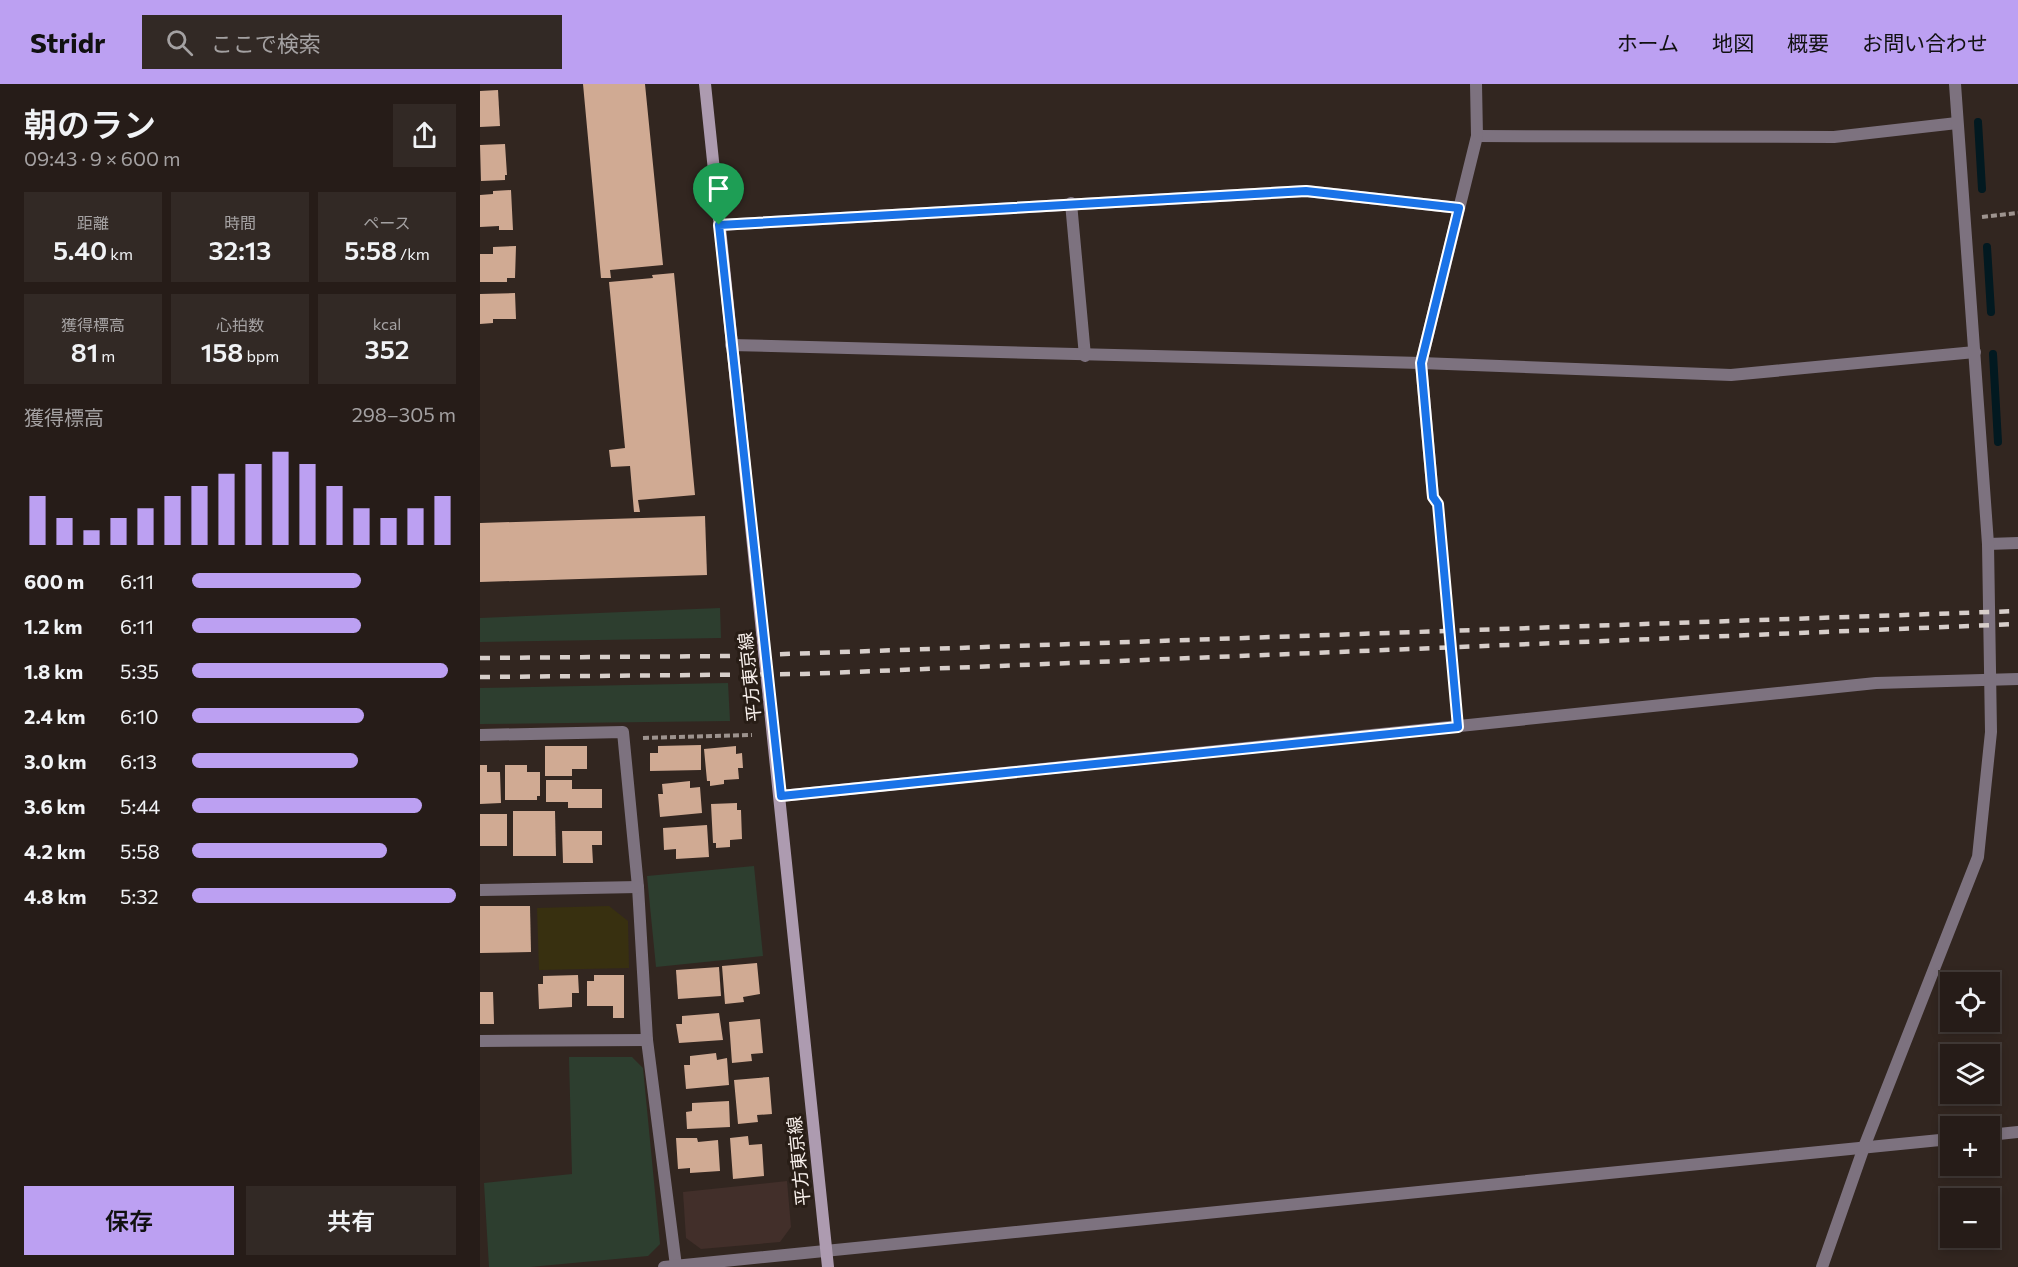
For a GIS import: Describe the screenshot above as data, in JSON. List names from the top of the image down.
{
  "streets": {
    "main road": ["平方東京線"]
  },
  "page": {
    "header": "Stridr",
    "search": "ここで検索",
    "nav": [
      "ホーム",
      "地図",
      "概要",
      "お問い合わせ"
    ],
    "heading": ["朝のラン", "09:43 · 9 × 600 m"],
    "stats": [
      ["距離", "5.40 km"],
      ["時間", "32:13"],
      ["ペース", "5:58 /km"],
      ["獲得標高", "81 m"],
      ["心拍数", "158 bpm"],
      ["kcal", "352"]
    ],
    "chart": ["獲得標高", "298–305 m"],
    "list": [
      {
        "name": "600 m",
        "note": "6:11"
      },
      {
        "name": "1.2 km",
        "note": "6:11"
      },
      {
        "name": "1.8 km",
        "note": "5:35"
      },
      {
        "name": "2.4 km",
        "note": "6:10"
      },
      {
        "name": "3.0 km",
        "note": "6:13"
      },
      {
        "name": "3.6 km",
        "note": "5:44"
      },
      {
        "name": "4.2 km",
        "note": "5:58"
      },
      {
        "name": "4.8 km",
        "note": "5:32"
      }
    ],
    "map_buttons": ["+", "−"],
    "buttons": ["保存", "共有"]
  }
}
